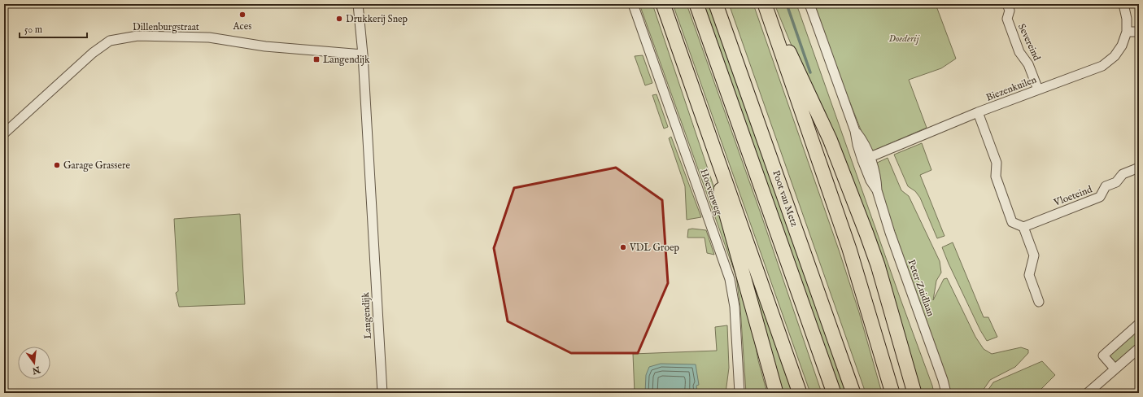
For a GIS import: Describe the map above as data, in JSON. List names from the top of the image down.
{
  "streets": {
    "highway": ["Poot van Metz"],
    "street": [
      "Dillenburgstraat",
      "Severeind",
      "Biezenkuilen",
      "Hoevenweg",
      "Vloeteind",
      "Peter Zuidlaan",
      "Langendijk"
    ]
  },
  "crossings": [
    ["Dillenburgstraat", "Langendijk"],
    ["Severeind", "Biezenkuilen"],
    ["Biezenkuilen", "Peter Zuidlaan"]
  ],
  "parks": ["Doederij"],
  "places": {
    "other": [
      "Aces",
      "Drukkerij Snep",
      "Garage Grassere",
      "VDL Groep"
    ],
    "transit": ["Langendijk"]
  },
  "scale_bar": "50 m",
  "north": "bottom"
}
